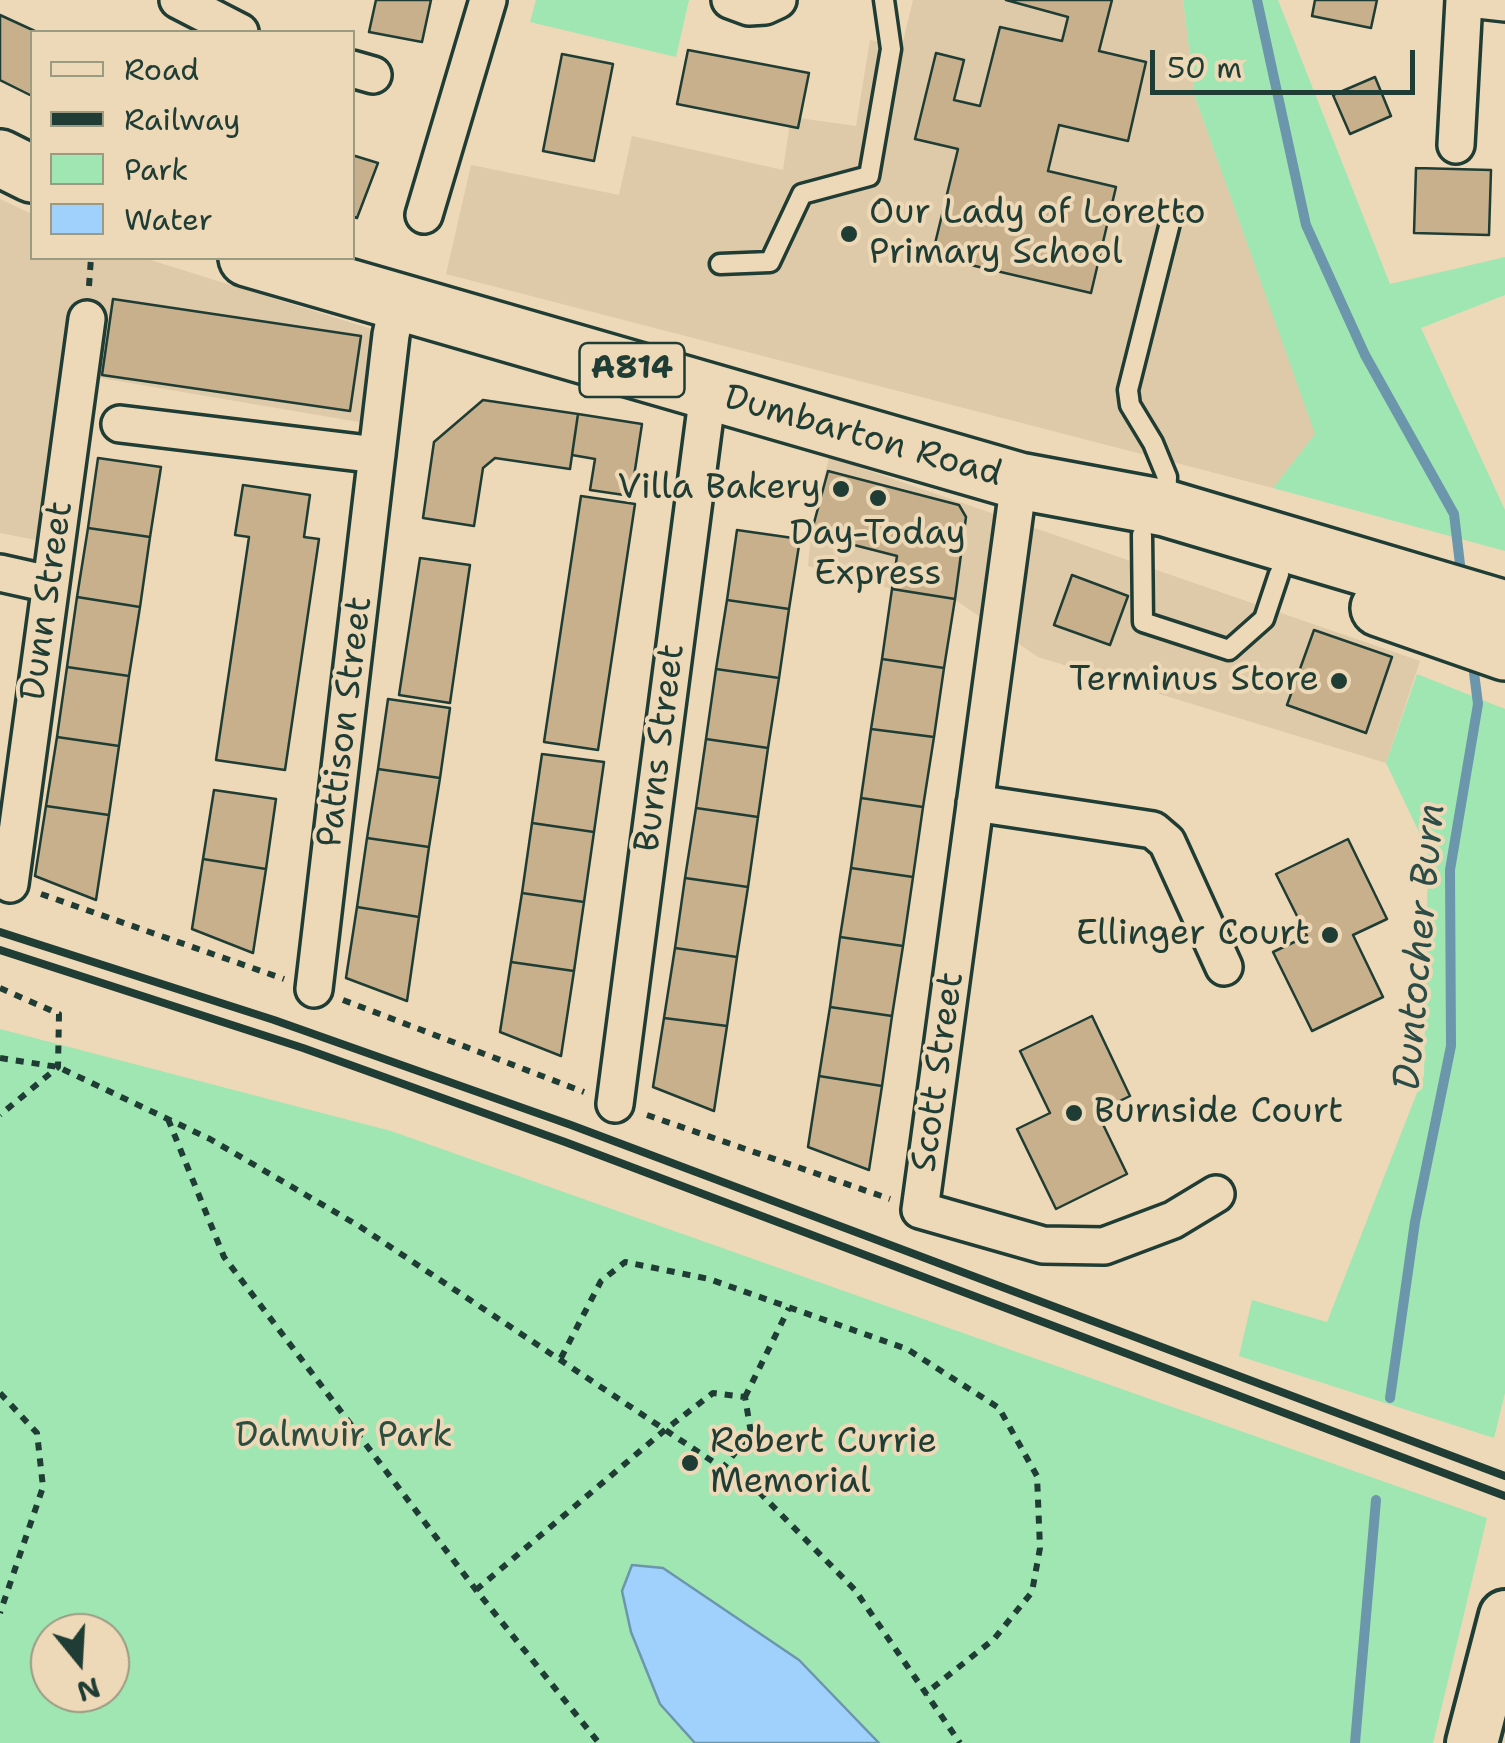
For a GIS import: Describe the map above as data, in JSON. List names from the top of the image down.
{
  "streets": {
    "main road": ["A814", "Dumbarton Road"],
    "street": [
      "Dunn Street",
      "Pattison Street",
      "Burns Street",
      "Scott Street"
    ]
  },
  "crossings": [
    ["Dumbarton Road", "Pattison Street"],
    ["Dumbarton Road", "Burns Street"],
    ["Dumbarton Road", "Scott Street"]
  ],
  "water": ["Duntocher Burn"],
  "parks": ["Dalmuir Park"],
  "places": [
    "Our Lady of Loretto Primary School",
    "Villa Bakery",
    "Day-Today Express",
    "Terminus Store",
    "Ellinger Court",
    "Burnside Court",
    "Robert Currie Memorial"
  ],
  "legend": [
    "Road",
    "Railway",
    "Park",
    "Water"
  ],
  "scale_bar": "50 m",
  "north": "bottom"
}
